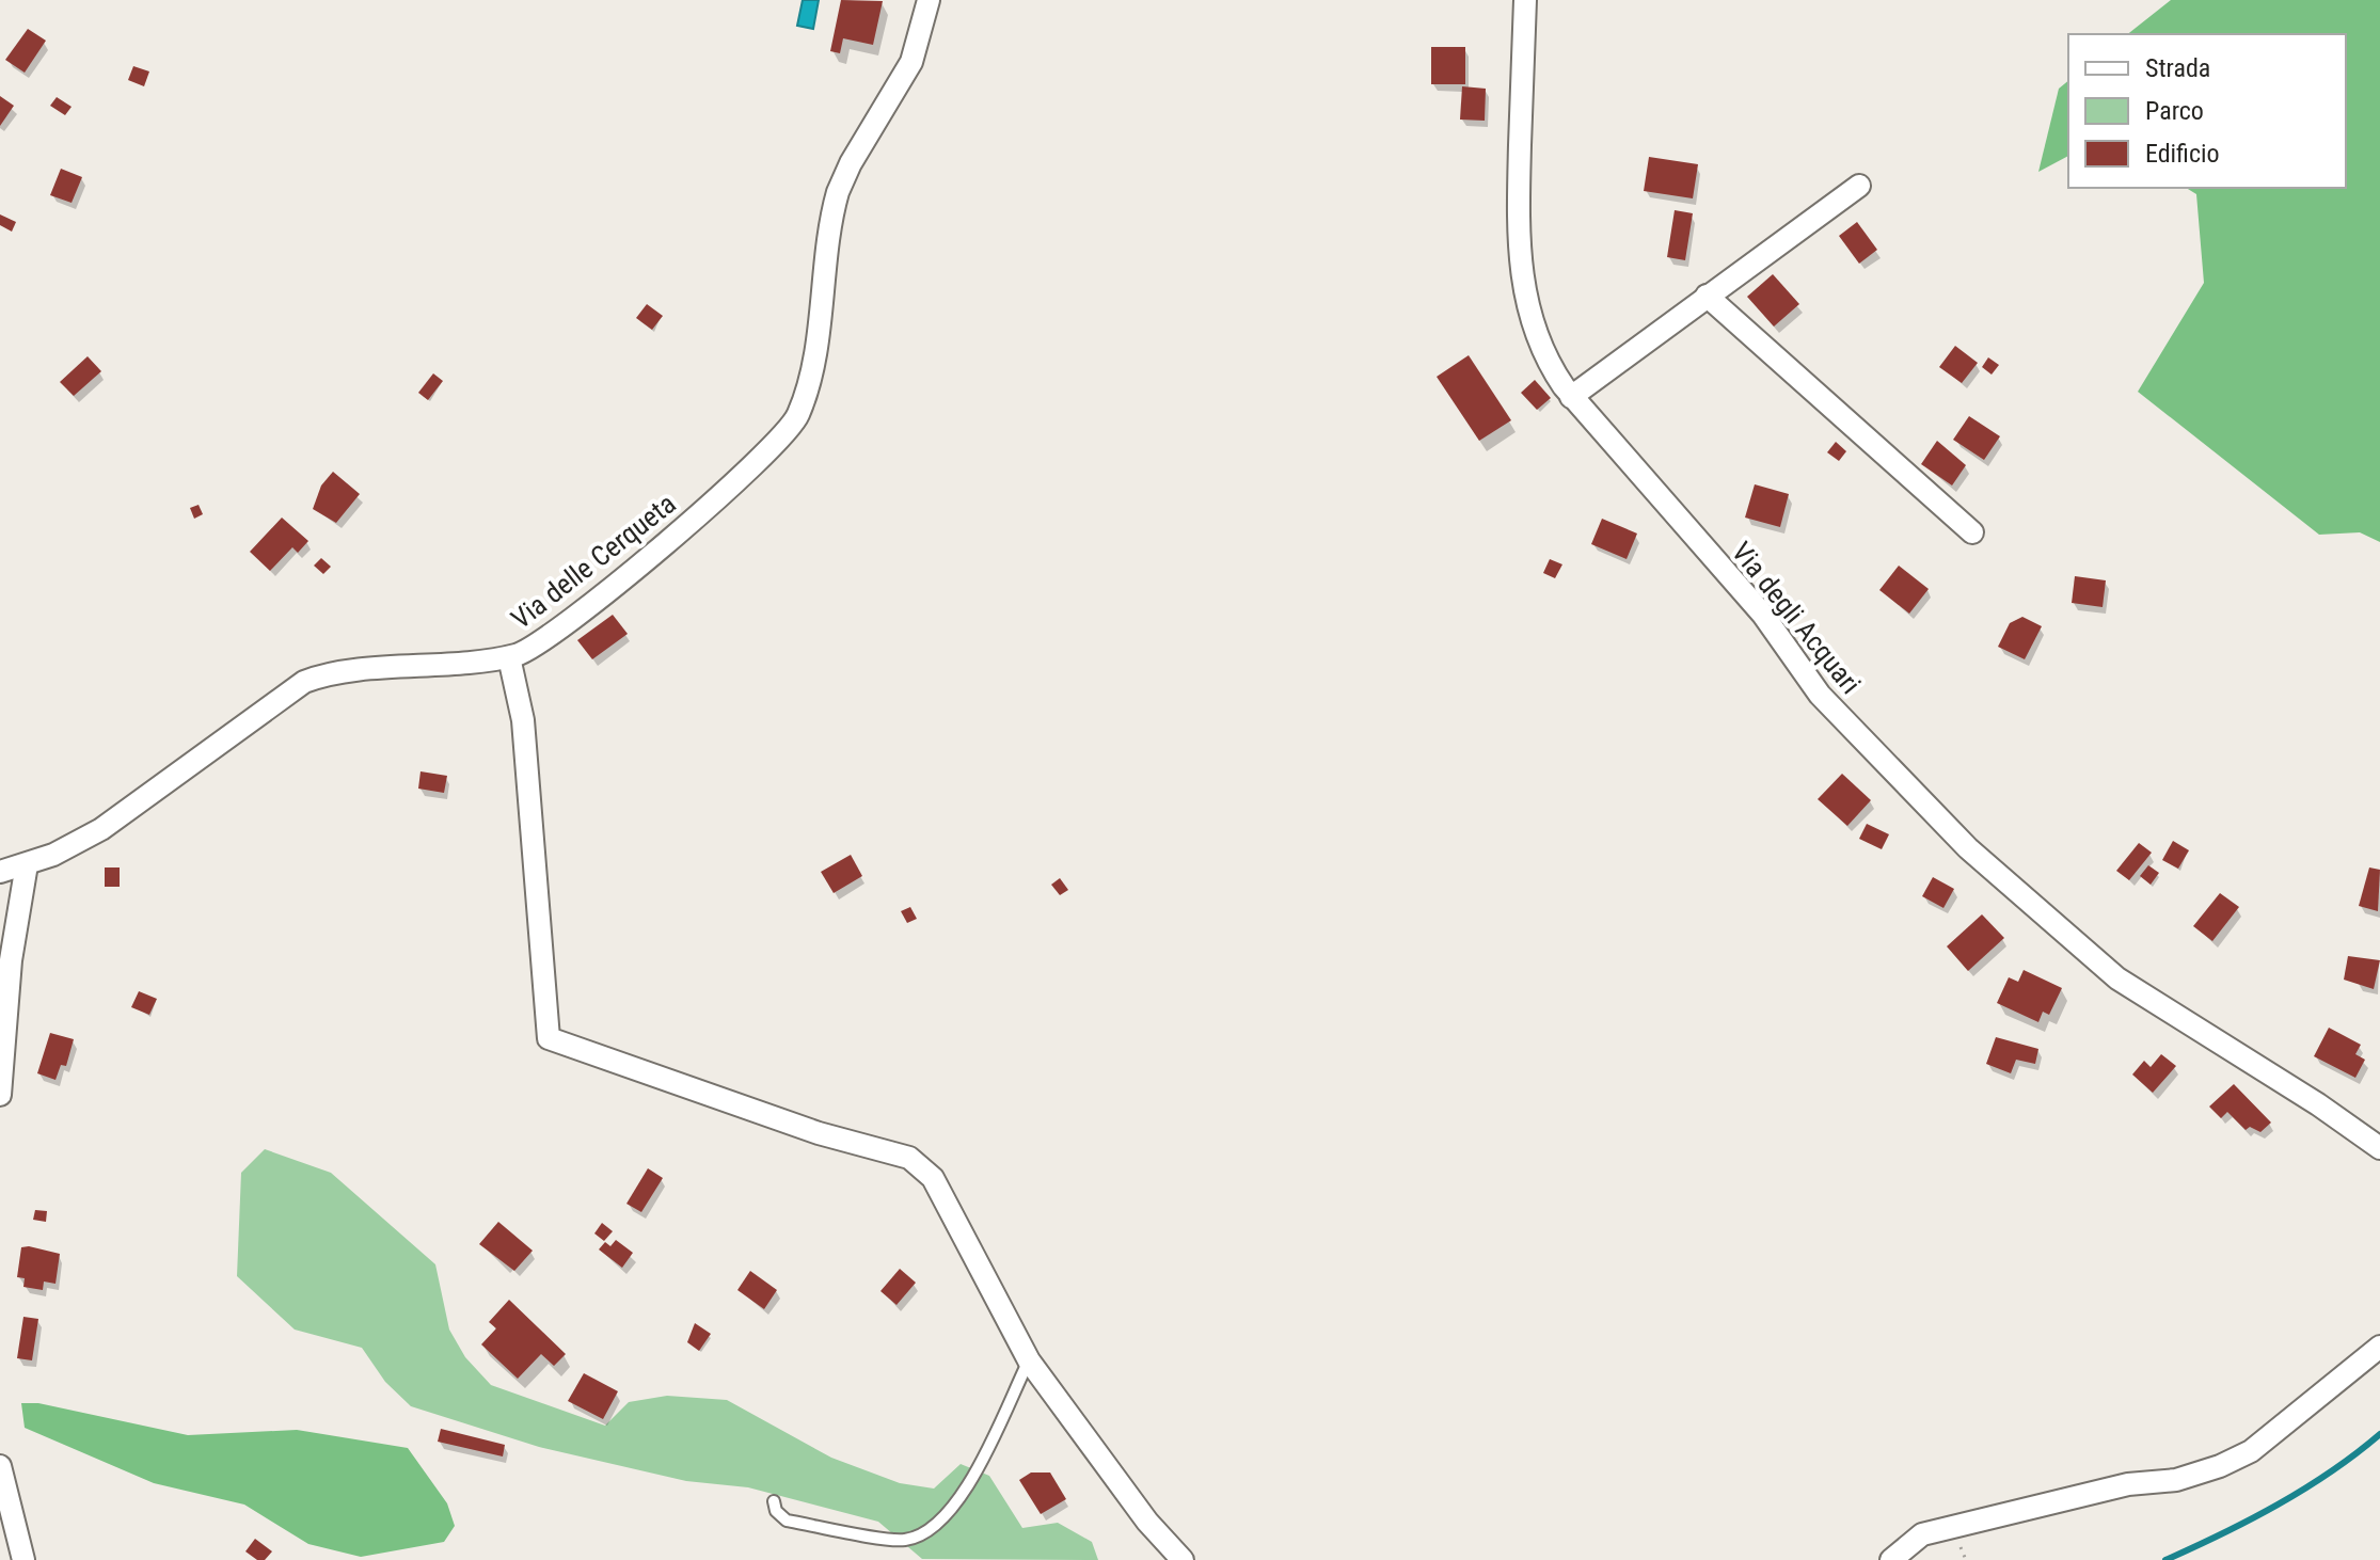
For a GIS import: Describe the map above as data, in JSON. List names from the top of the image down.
{
  "streets": {
    "street": ["Via delle Cerqueta", "Via degli Acquari"]
  },
  "legend": ["Strada", "Parco", "Edificio"]
}
